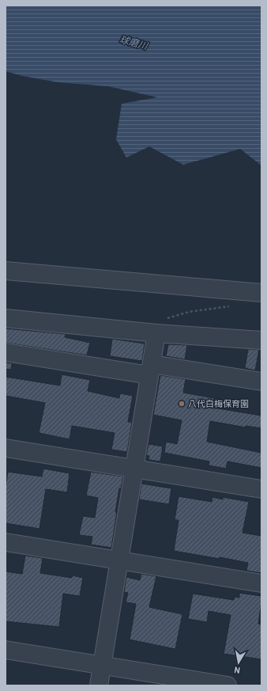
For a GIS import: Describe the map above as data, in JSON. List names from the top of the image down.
{
  "water": ["球磨川"],
  "places": ["八代白梅保育園"],
  "north": "bottom"
}
